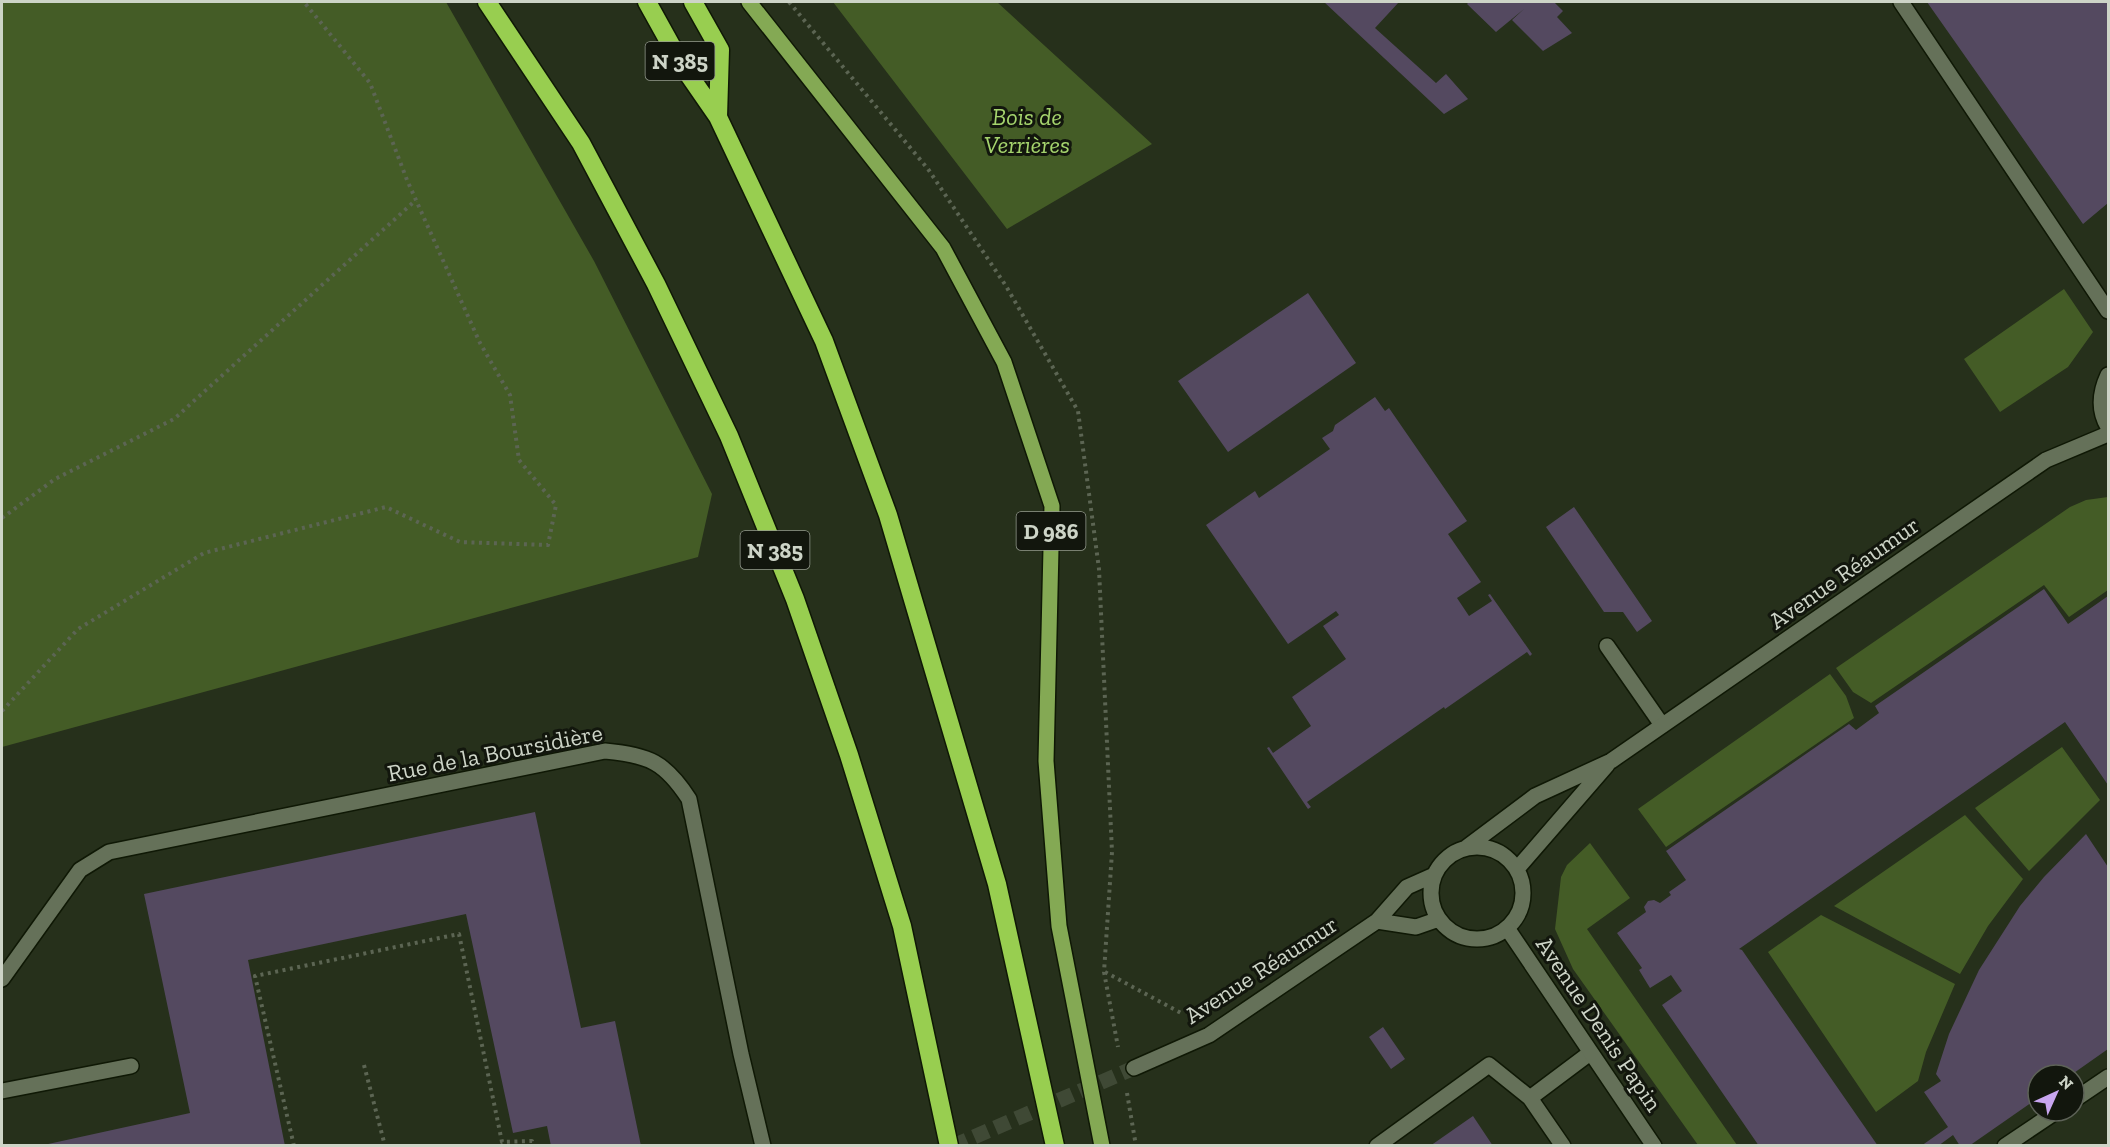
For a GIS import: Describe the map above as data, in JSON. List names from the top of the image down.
{
  "streets": {
    "highway": ["N 385"],
    "main road": ["D 986"],
    "street": ["Avenue Réaumur", "Rue de la Boursidière", "Avenue Denis Papin"]
  },
  "crossings": [
    ["Avenue Réaumur", "Avenue Denis Papin"]
  ],
  "parks": ["Bois de Verrières"],
  "north": "top right"
}
